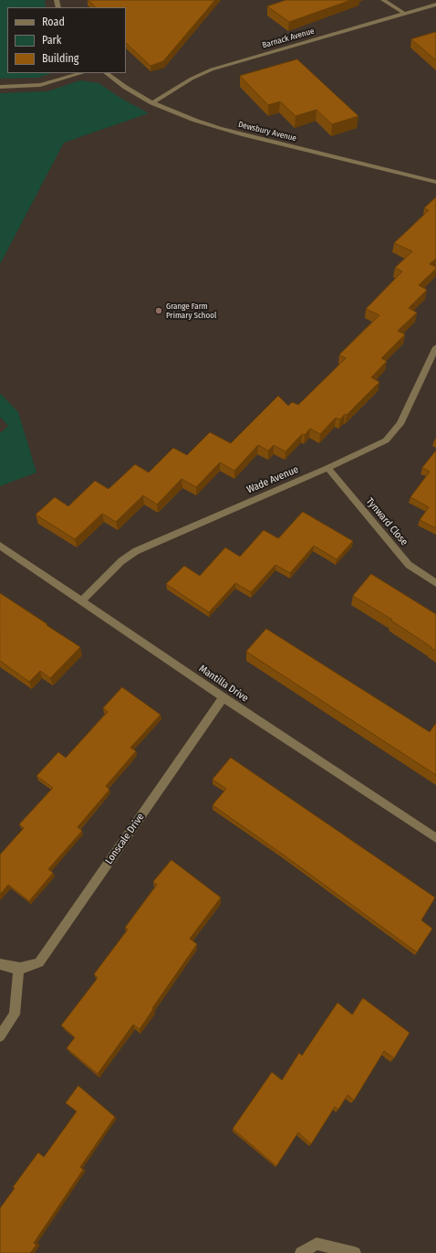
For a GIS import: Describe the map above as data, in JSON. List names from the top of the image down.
{
  "streets": {
    "street": [
      "Barnack Avenue",
      "Dewsbury Avenue",
      "Wade Avenue",
      "Tynward Close",
      "Mantilla Drive",
      "Lonscale Drive"
    ]
  },
  "crossings": [
    ["Barnack Avenue", "Dewsbury Avenue"],
    ["Wade Avenue", "Tynward Close"],
    ["Wade Avenue", "Mantilla Drive"],
    ["Mantilla Drive", "Lonscale Drive"]
  ],
  "places": ["Grange Farm Primary School"],
  "legend": ["Road", "Park", "Building"]
}
